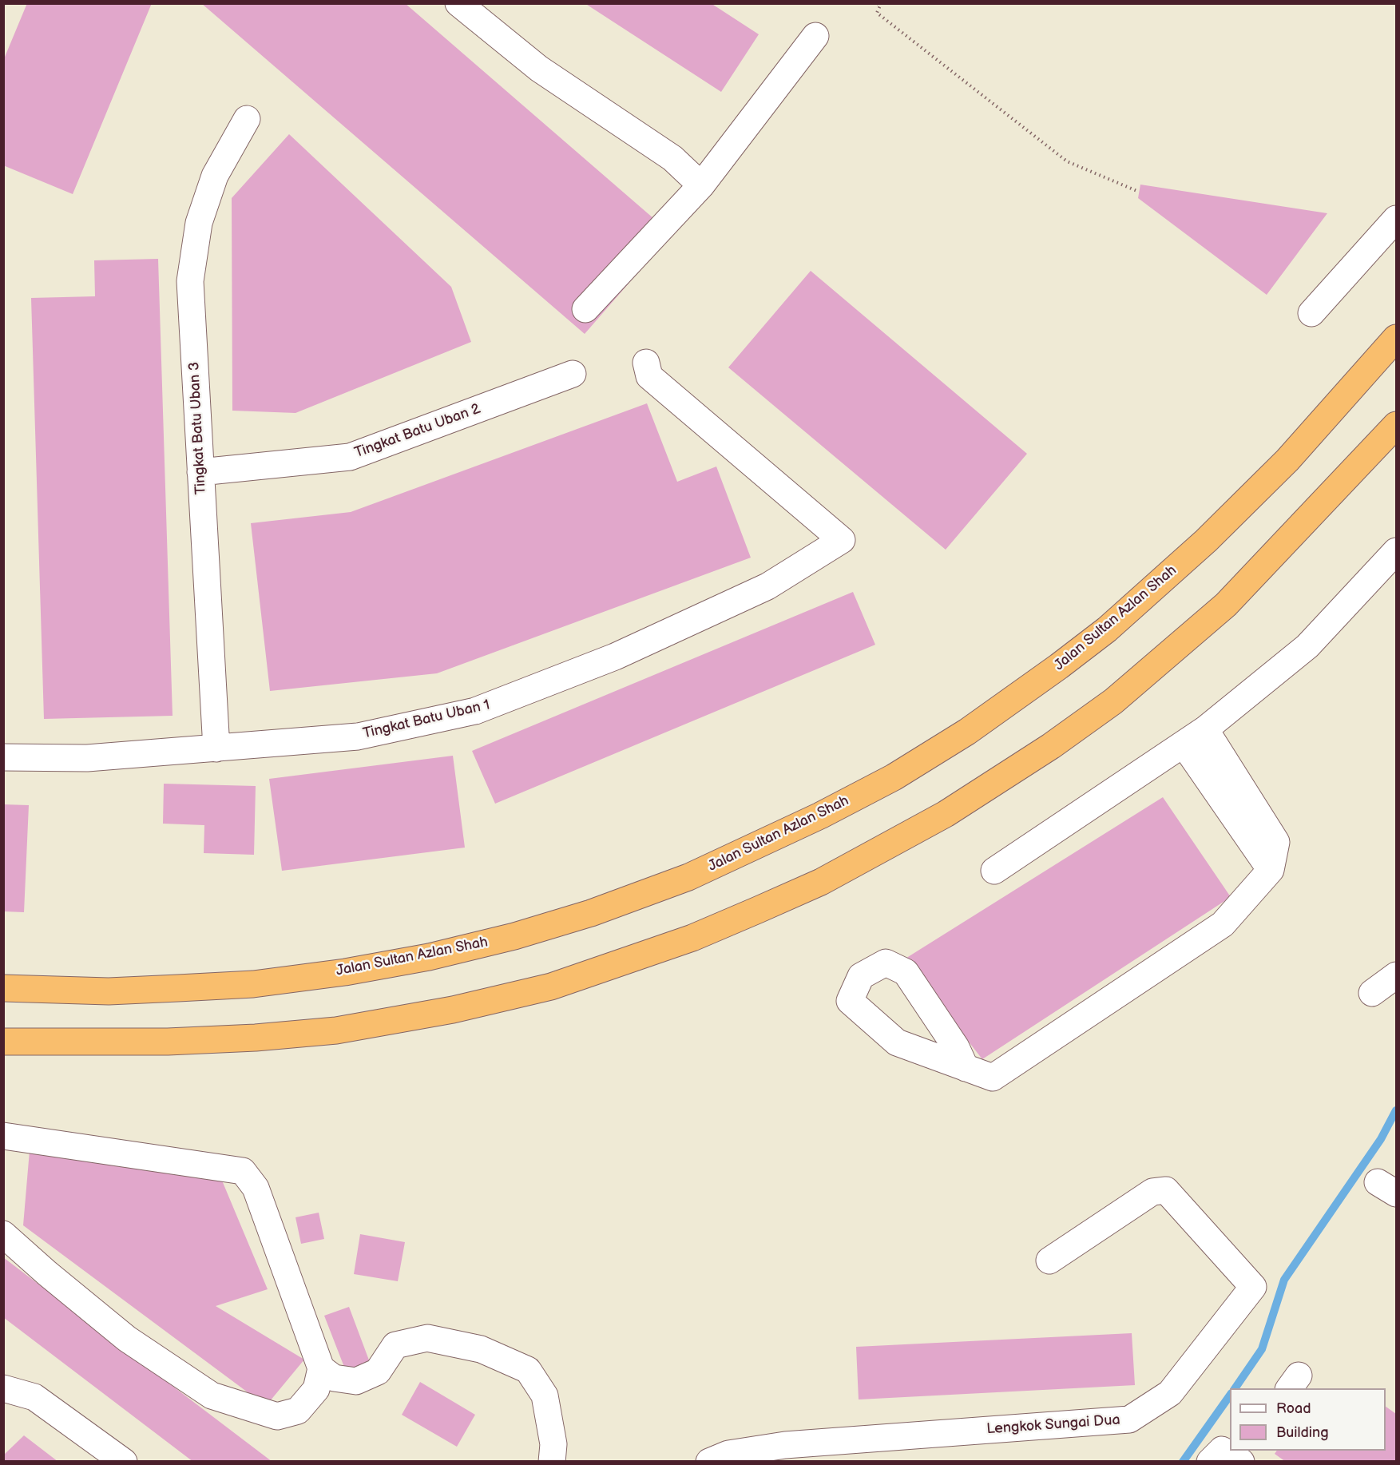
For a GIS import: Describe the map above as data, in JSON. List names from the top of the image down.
{
  "streets": {
    "highway": ["Jalan Sultan Azlan Shah"],
    "street": [
      "Tingkat Batu Uban 3",
      "Tingkat Batu Uban 2",
      "Tingkat Batu Uban 1",
      "Lengkok Sungai Dua"
    ]
  },
  "crossings": [
    ["Tingkat Batu Uban 3", "Tingkat Batu Uban 2"],
    ["Tingkat Batu Uban 3", "Tingkat Batu Uban 1"]
  ],
  "legend": ["Road", "Building"]
}
